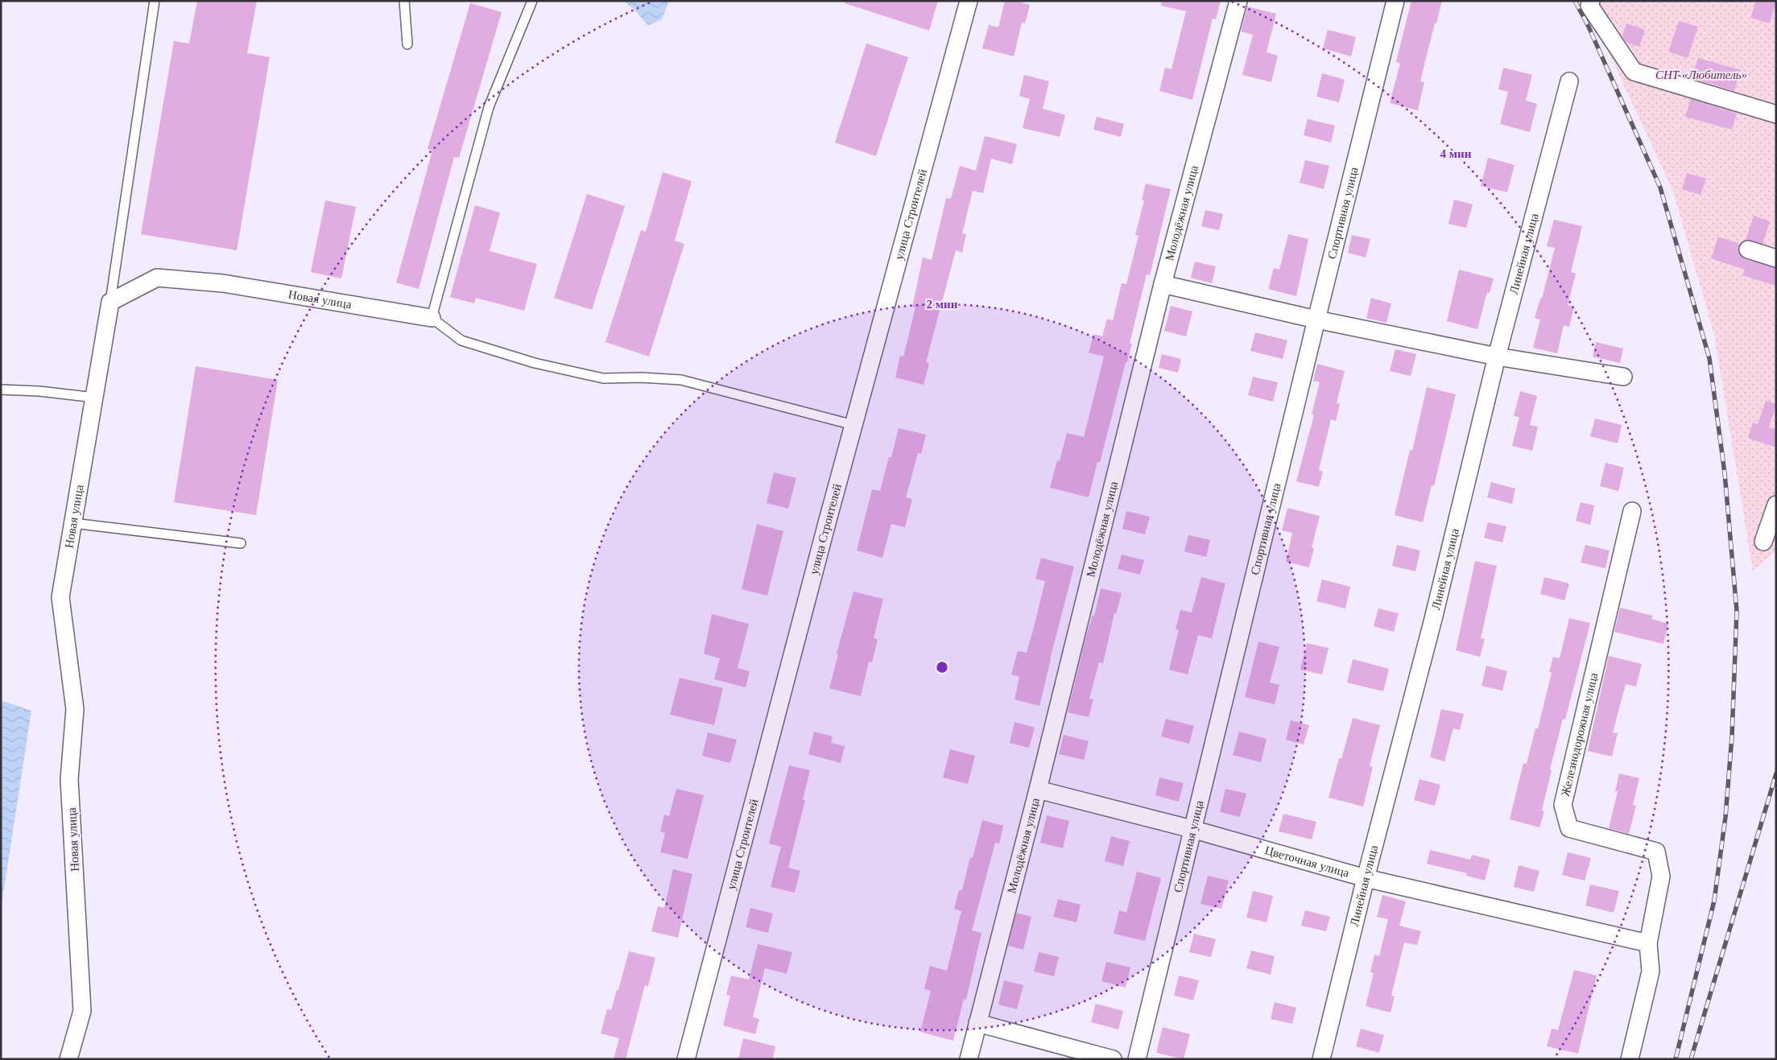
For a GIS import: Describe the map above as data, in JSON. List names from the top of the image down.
{
  "streets": {
    "street": [
      "Молодёжная улица",
      "Спортивная улица",
      "улица Строителей",
      "Линейная улица",
      "Новая улица",
      "Железнодорожная улица",
      "Цветочная улица"
    ]
  },
  "crossings": [
    ["Молодёжная улица", "Цветочная улица"],
    ["Спортивная улица", "Цветочная улица"],
    ["Линейная улица", "Цветочная улица"],
    ["Железнодорожная улица", "Цветочная улица"]
  ],
  "parks": ["СНТ «Любитель»"],
  "rings": ["4 мин", "2 мин"]
}
